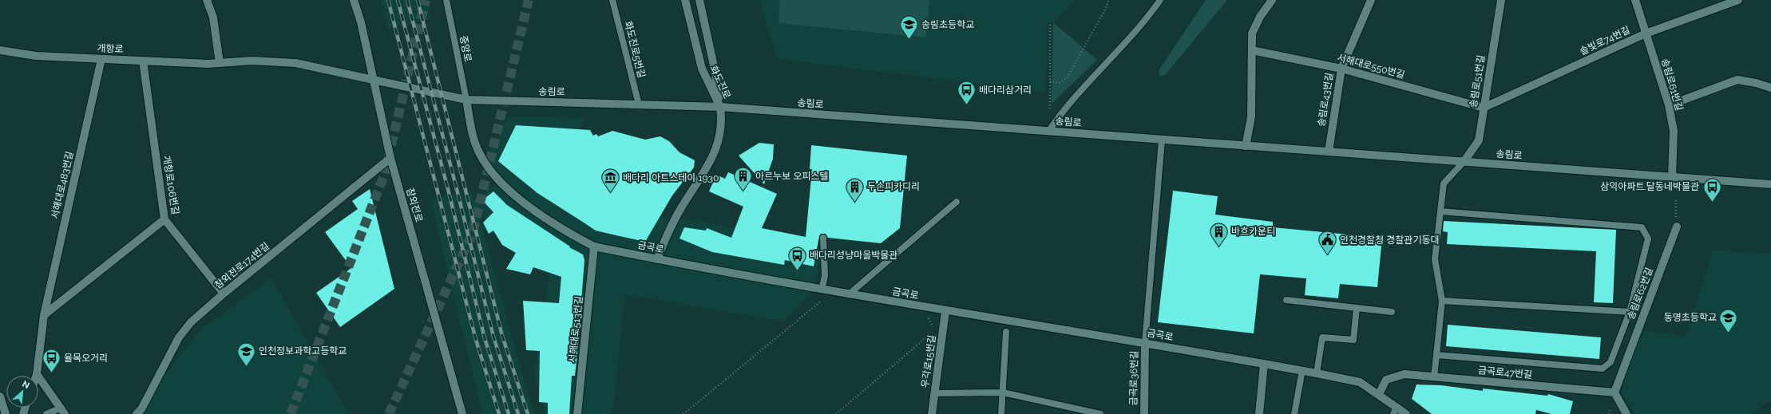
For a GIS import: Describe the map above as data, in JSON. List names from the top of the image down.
{
  "streets": {
    "street": [
      "솔빛로74번길",
      "개항로",
      "서해대로550번길",
      "송림로51번길",
      "화도진로",
      "송림로61번길",
      "송림로",
      "송림로43번길",
      "서해대로483번길",
      "개항로106번길",
      "참외전로",
      "금곡로",
      "참외전로174번길",
      "송림로62번길",
      "서해대로513번길",
      "우각로15번길",
      "금곡로47번길",
      "금곡로36번길"
    ],
    "lane": ["중앙로", "화도진로5번길"]
  },
  "crossings": [
    ["솔빛로74번길", "서해대로550번길"],
    ["솔빛로74번길", "송림로51번길"],
    ["솔빛로74번길", "송림로61번길"],
    ["개항로", "송림로"],
    ["개항로", "서해대로483번길"],
    ["개항로", "개항로106번길"],
    ["개항로", "참외전로"],
    ["중앙로", "송림로"],
    ["중앙로", "금곡로"],
    ["화도진로5번길", "송림로"],
    ["서해대로550번길", "송림로51번길"],
    ["서해대로550번길", "송림로43번길"],
    ["송림로51번길", "송림로"],
    ["화도진로", "송림로"],
    ["송림로61번길", "송림로"],
    ["송림로", "송림로43번길"],
    ["송림로", "참외전로"],
    ["송림로", "금곡로"],
    ["개항로106번길", "참외전로174번길"],
    ["참외전로", "참외전로174번길"],
    ["금곡로", "서해대로513번길"],
    ["금곡로", "우각로15번길"],
    ["금곡로", "금곡로47번길"],
    ["금곡로", "금곡로36번길"],
    ["송림로62번길", "금곡로47번길"]
  ],
  "places": {
    "school or university": ["송림초등학교", "동명초등학교", "인천정보과학고등학교"],
    "bus stop": [
      "배다리삼거리",
      "삼익아파트.달동네박물관",
      "배다리성냥마을박물관",
      "율목오거리"
    ],
    "building": ["아르누보 오피스텔", "두손피카디리", "바흐카운티"],
    "museum": ["배다리 아트스테이 1930"],
    "public building": ["인천경찰청 경찰관기동대"]
  },
  "north": "top right"
}
